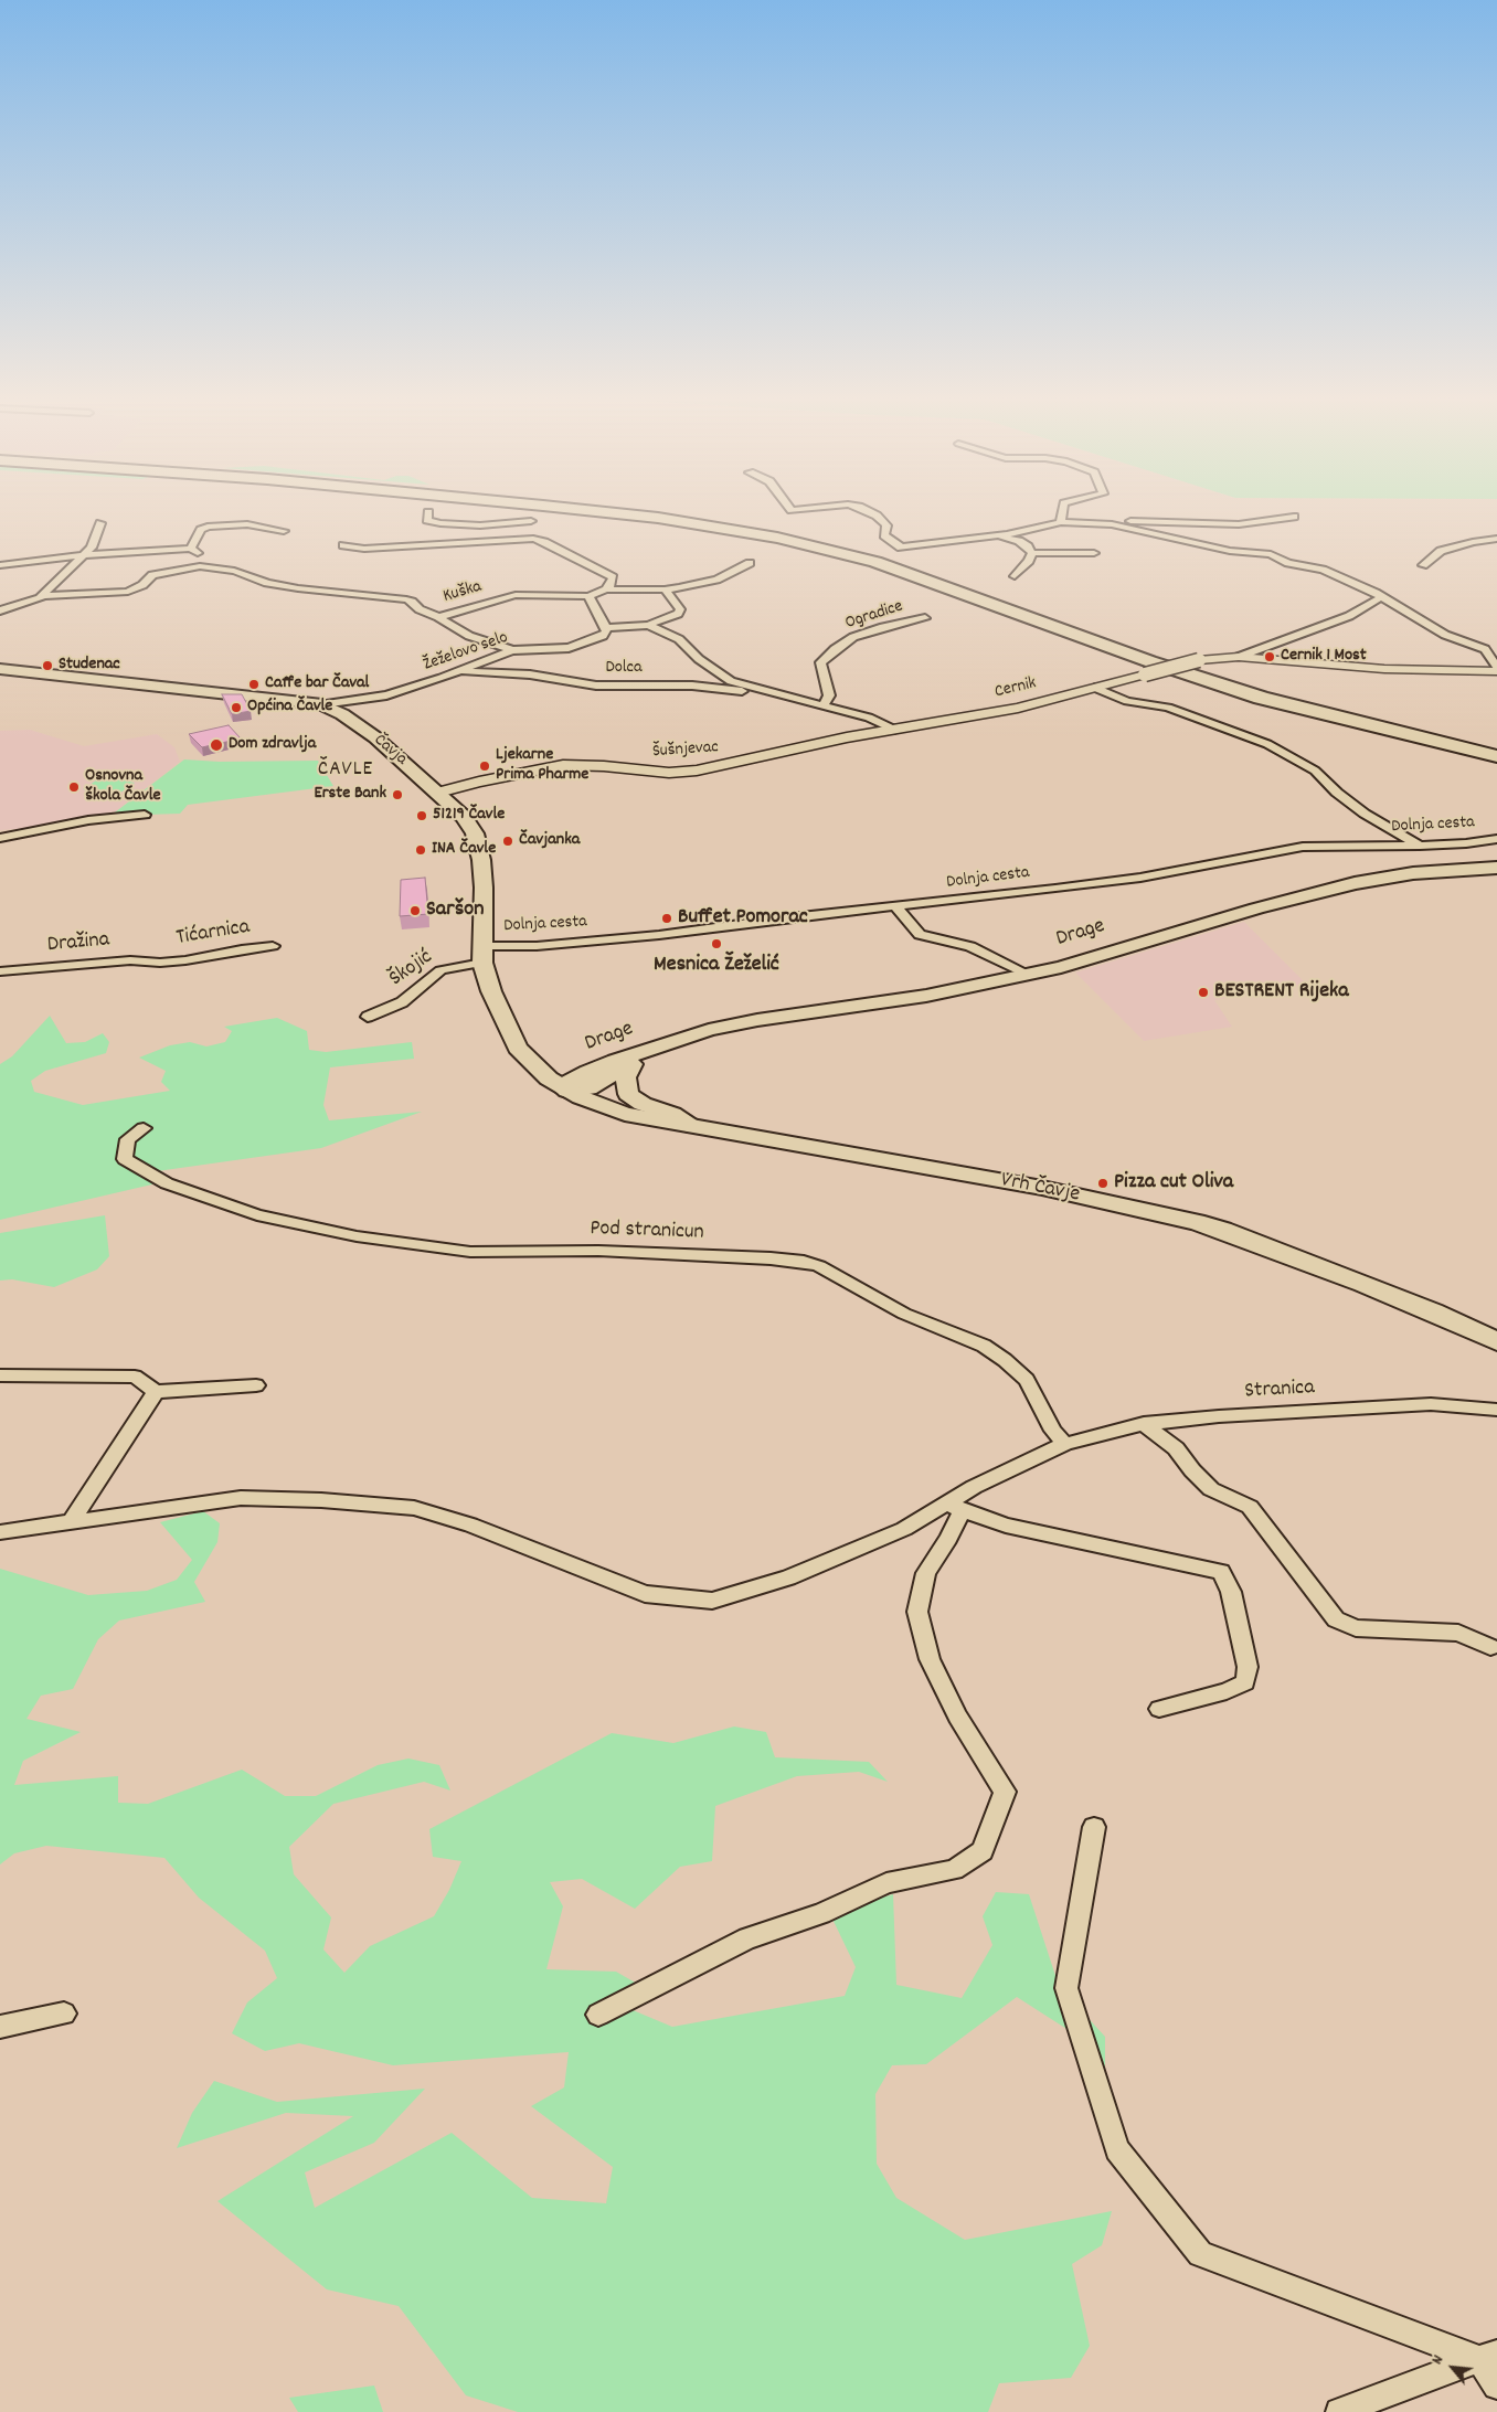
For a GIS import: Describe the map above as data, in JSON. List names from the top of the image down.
{
  "streets": {
    "main road": ["Čavja", "Drage", "Vrh Čavje"],
    "street": [
      "Kuška",
      "Ogradice",
      "Žeželovo selo",
      "Dolca",
      "Cernik",
      "Šušnjevac",
      "Dolnja cesta",
      "Tićarnica",
      "Dražina",
      "Škojić",
      "Pod stranicun",
      "Stranica"
    ]
  },
  "crossings": [
    ["Kuška", "Žeželovo selo"],
    ["Ogradice", "Žeželovo selo"],
    ["Žeželovo selo", "Dolca"],
    ["Žeželovo selo", "Cernik"],
    ["Žeželovo selo", "Čavja"],
    ["Žeželovo selo", "Šušnjevac"],
    ["Cernik", "Šušnjevac"],
    ["Čavja", "Šušnjevac"],
    ["Čavja", "Dolnja cesta"],
    ["Čavja", "Drage"],
    ["Čavja", "Škojić"],
    ["Čavja", "Vrh Čavje"],
    ["Dolnja cesta", "Škojić"],
    ["Tićarnica", "Dražina"],
    ["Drage", "Vrh Čavje"],
    ["Pod stranicun", "Stranica"]
  ],
  "districts": ["ČAVLE"],
  "places": [
    "Cernik 1 Most",
    "Studenac",
    "Caffe bar Čaval",
    "Općina Čavle",
    "Dom zdravlja",
    "Ljekarne Prima Pharme",
    "Osnovna škola Čavle",
    "Erste Bank",
    "51219 Čavle",
    "Čavjanka",
    "INA Čavle",
    "Saršon",
    "Buffet Pomorac",
    "Mesnica Žeželić",
    "BESTRENT Rijeka",
    "Pizza cut Oliva"
  ],
  "north": "top left"
}
